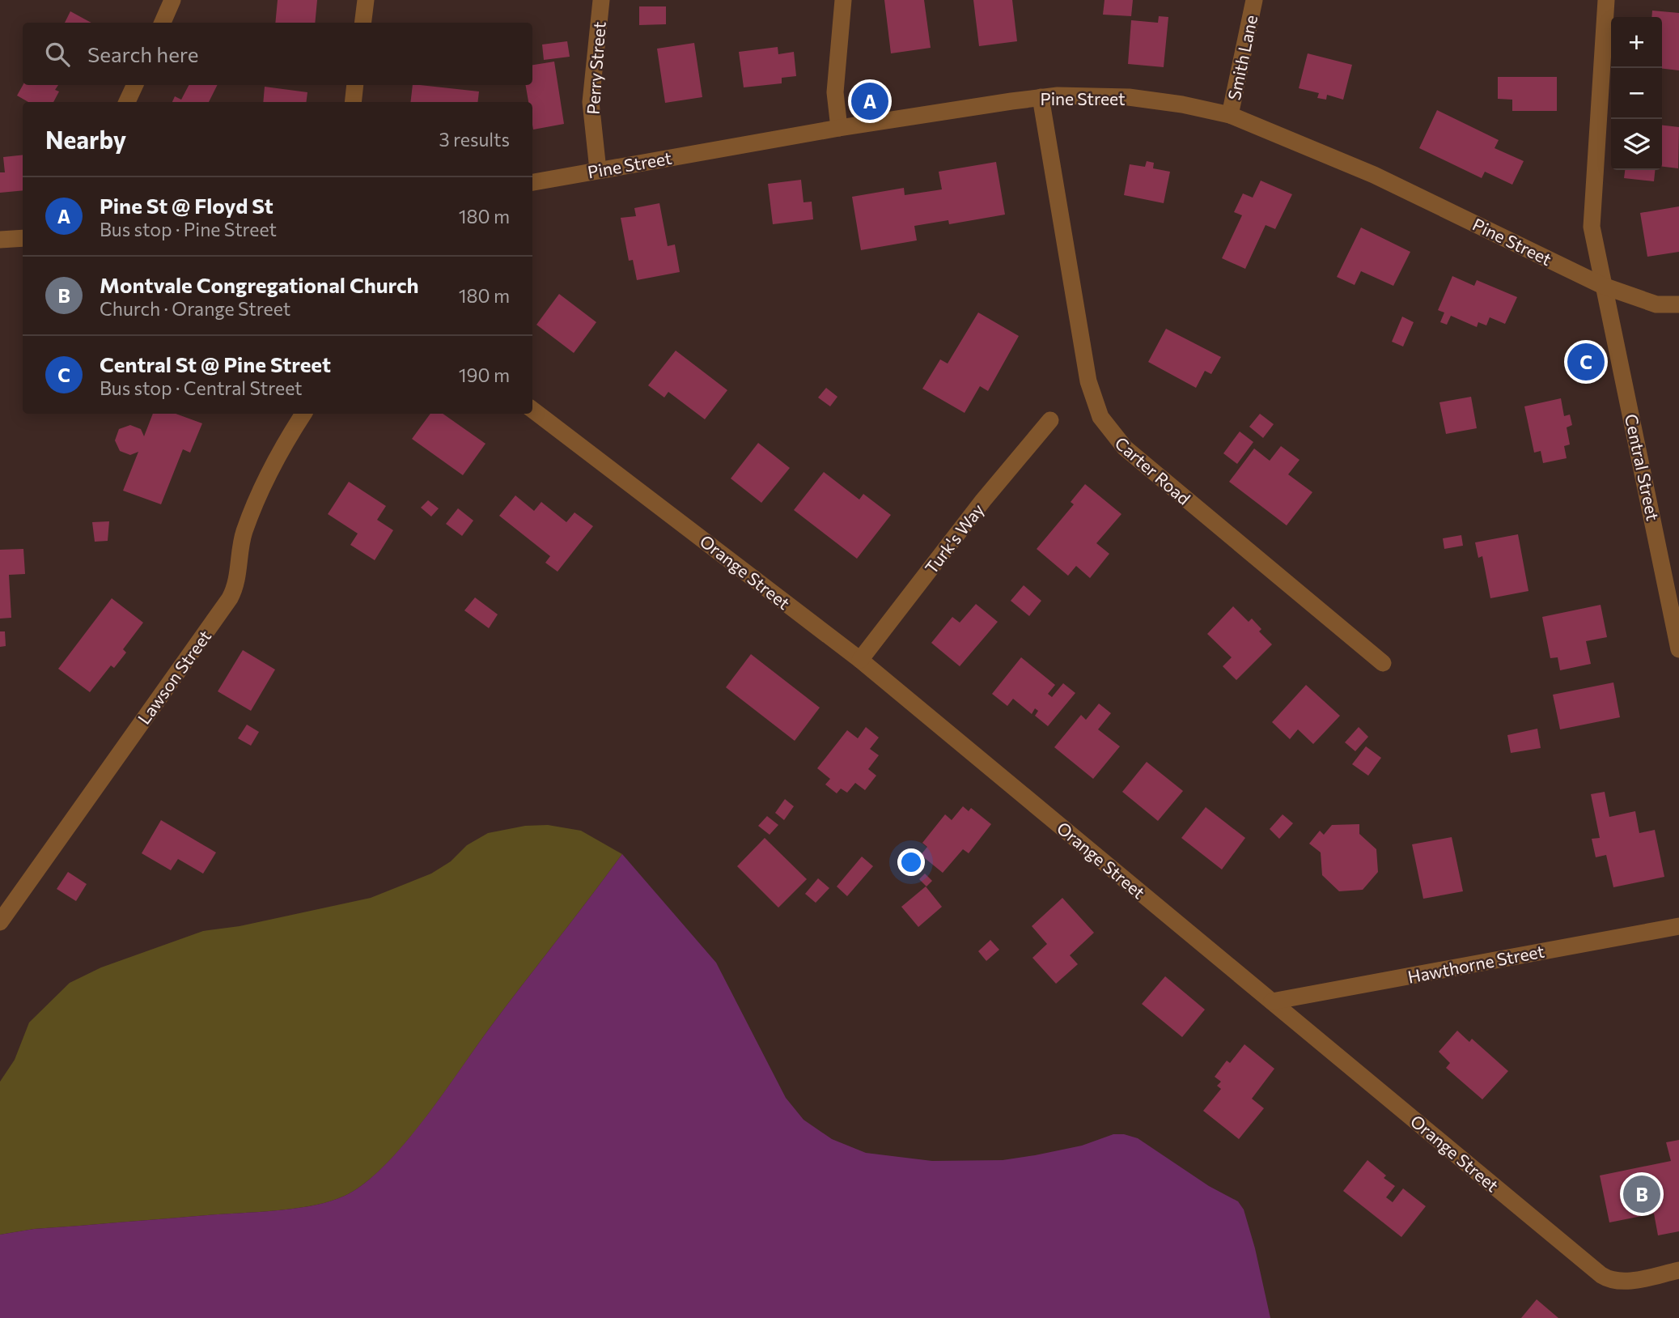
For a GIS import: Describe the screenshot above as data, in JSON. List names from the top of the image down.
{
  "streets": {
    "street": [
      "Smith Lane",
      "Perry Street",
      "Pine Street",
      "Central Street",
      "Carter Road",
      "Turk's Way",
      "Orange Street",
      "Lawson Street",
      "Hawthorne Street"
    ]
  },
  "crossings": [
    ["Smith Lane", "Pine Street"],
    ["Perry Street", "Pine Street"],
    ["Pine Street", "Central Street"],
    ["Pine Street", "Carter Road"],
    ["Turk's Way", "Orange Street"],
    ["Orange Street", "Hawthorne Street"]
  ],
  "page": {
    "map_buttons": ["+", "−"],
    "search": "Search here",
    "pins": ["A", "C", "B"],
    "heading": ["Nearby", "3 results"],
    "list": [
      {
        "mark": "A",
        "name": "Pine St @ Floyd St",
        "note": "Bus stop · Pine Street",
        "value": "180 m"
      },
      {
        "mark": "B",
        "name": "Montvale Congregational Church",
        "note": "Church · Orange Street",
        "value": "180 m"
      },
      {
        "mark": "C",
        "name": "Central St @ Pine Street",
        "note": "Bus stop · Central Street",
        "value": "190 m"
      }
    ]
  }
}
